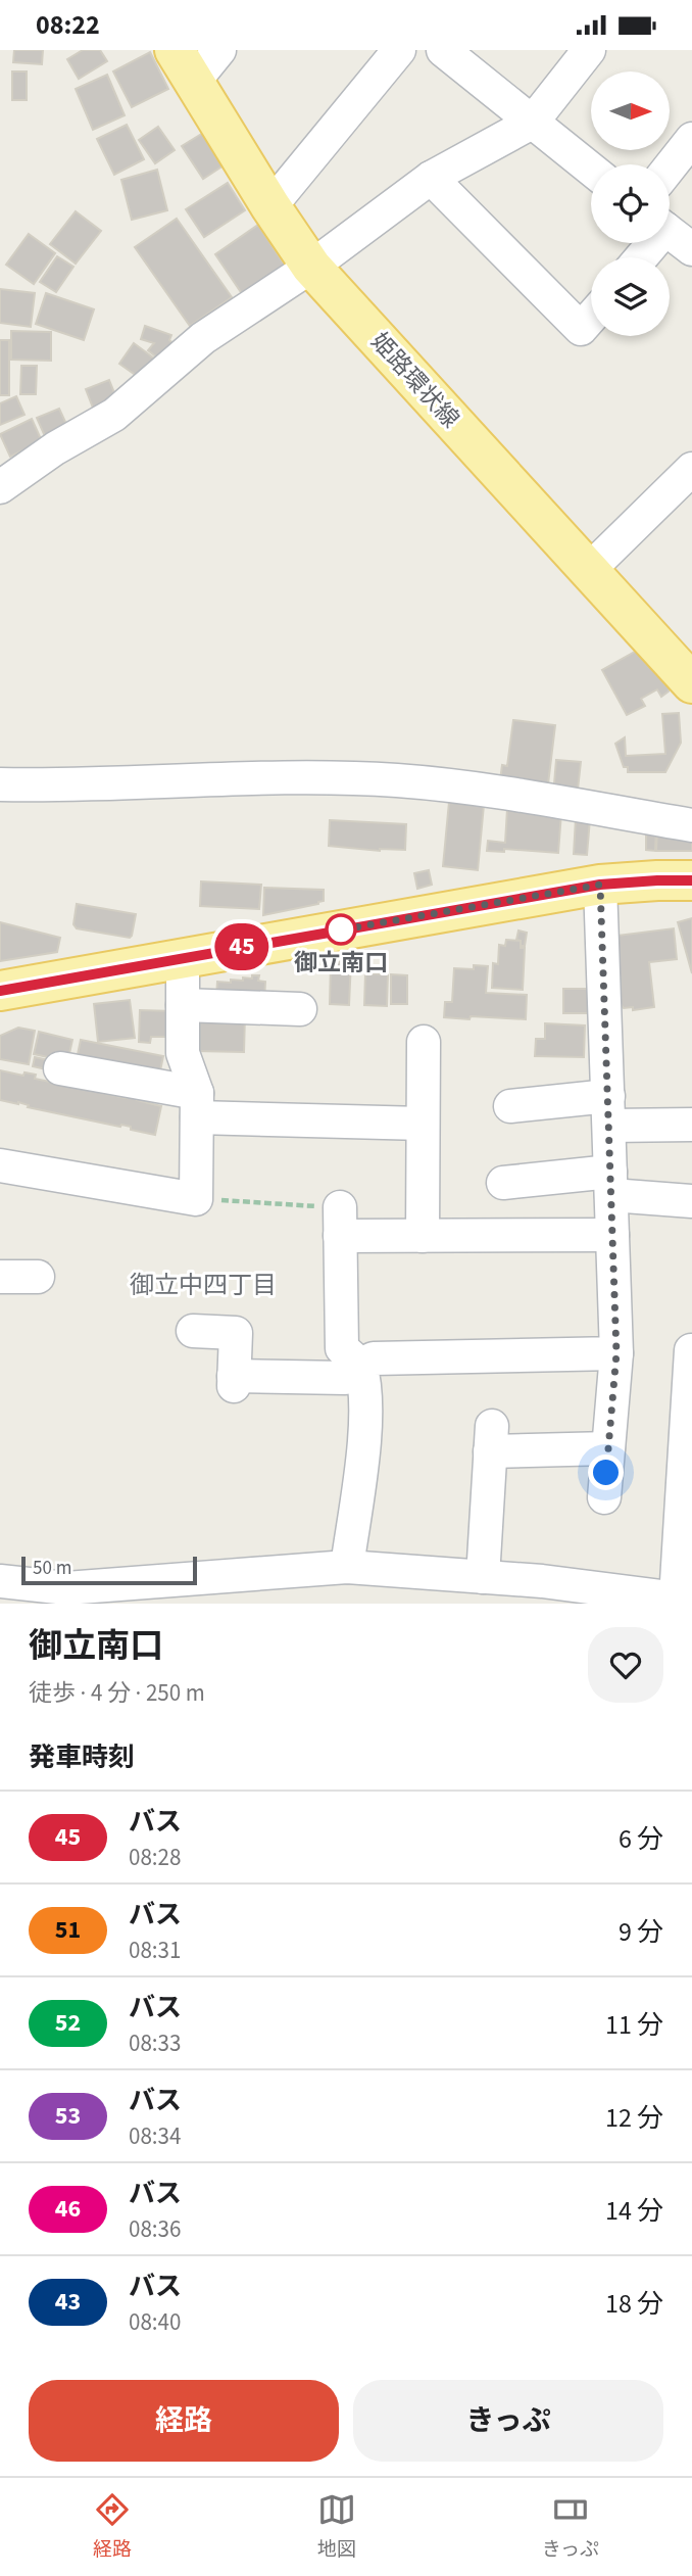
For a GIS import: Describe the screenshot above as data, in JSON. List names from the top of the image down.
{
  "streets": {
    "main road": ["姫路環状線"]
  },
  "districts": ["御立中四丁目"],
  "places": ["御立南口"],
  "lines": ["bus line 45"],
  "scale_bar": "50 m",
  "north": "right",
  "page": {
    "status": "08:22",
    "on_map": "45",
    "scale": "50 m",
    "heading": [
      ["御立南口", "徒歩 · 4 分 · 250 m"],
      "発車時刻"
    ],
    "list": [
      {
        "mark": "45",
        "name": "バス",
        "note": "08:28",
        "value": "6 分"
      },
      {
        "mark": "51",
        "name": "バス",
        "note": "08:31",
        "value": "9 分"
      },
      {
        "mark": "52",
        "name": "バス",
        "note": "08:33",
        "value": "11 分"
      },
      {
        "mark": "53",
        "name": "バス",
        "note": "08:34",
        "value": "12 分"
      },
      {
        "mark": "46",
        "name": "バス",
        "note": "08:36",
        "value": "14 分"
      },
      {
        "mark": "43",
        "name": "バス",
        "note": "08:40",
        "value": "18 分"
      }
    ],
    "buttons": ["経路", "きっぷ"],
    "tabs": ["経路", "地図", "きっぷ"]
  }
}
